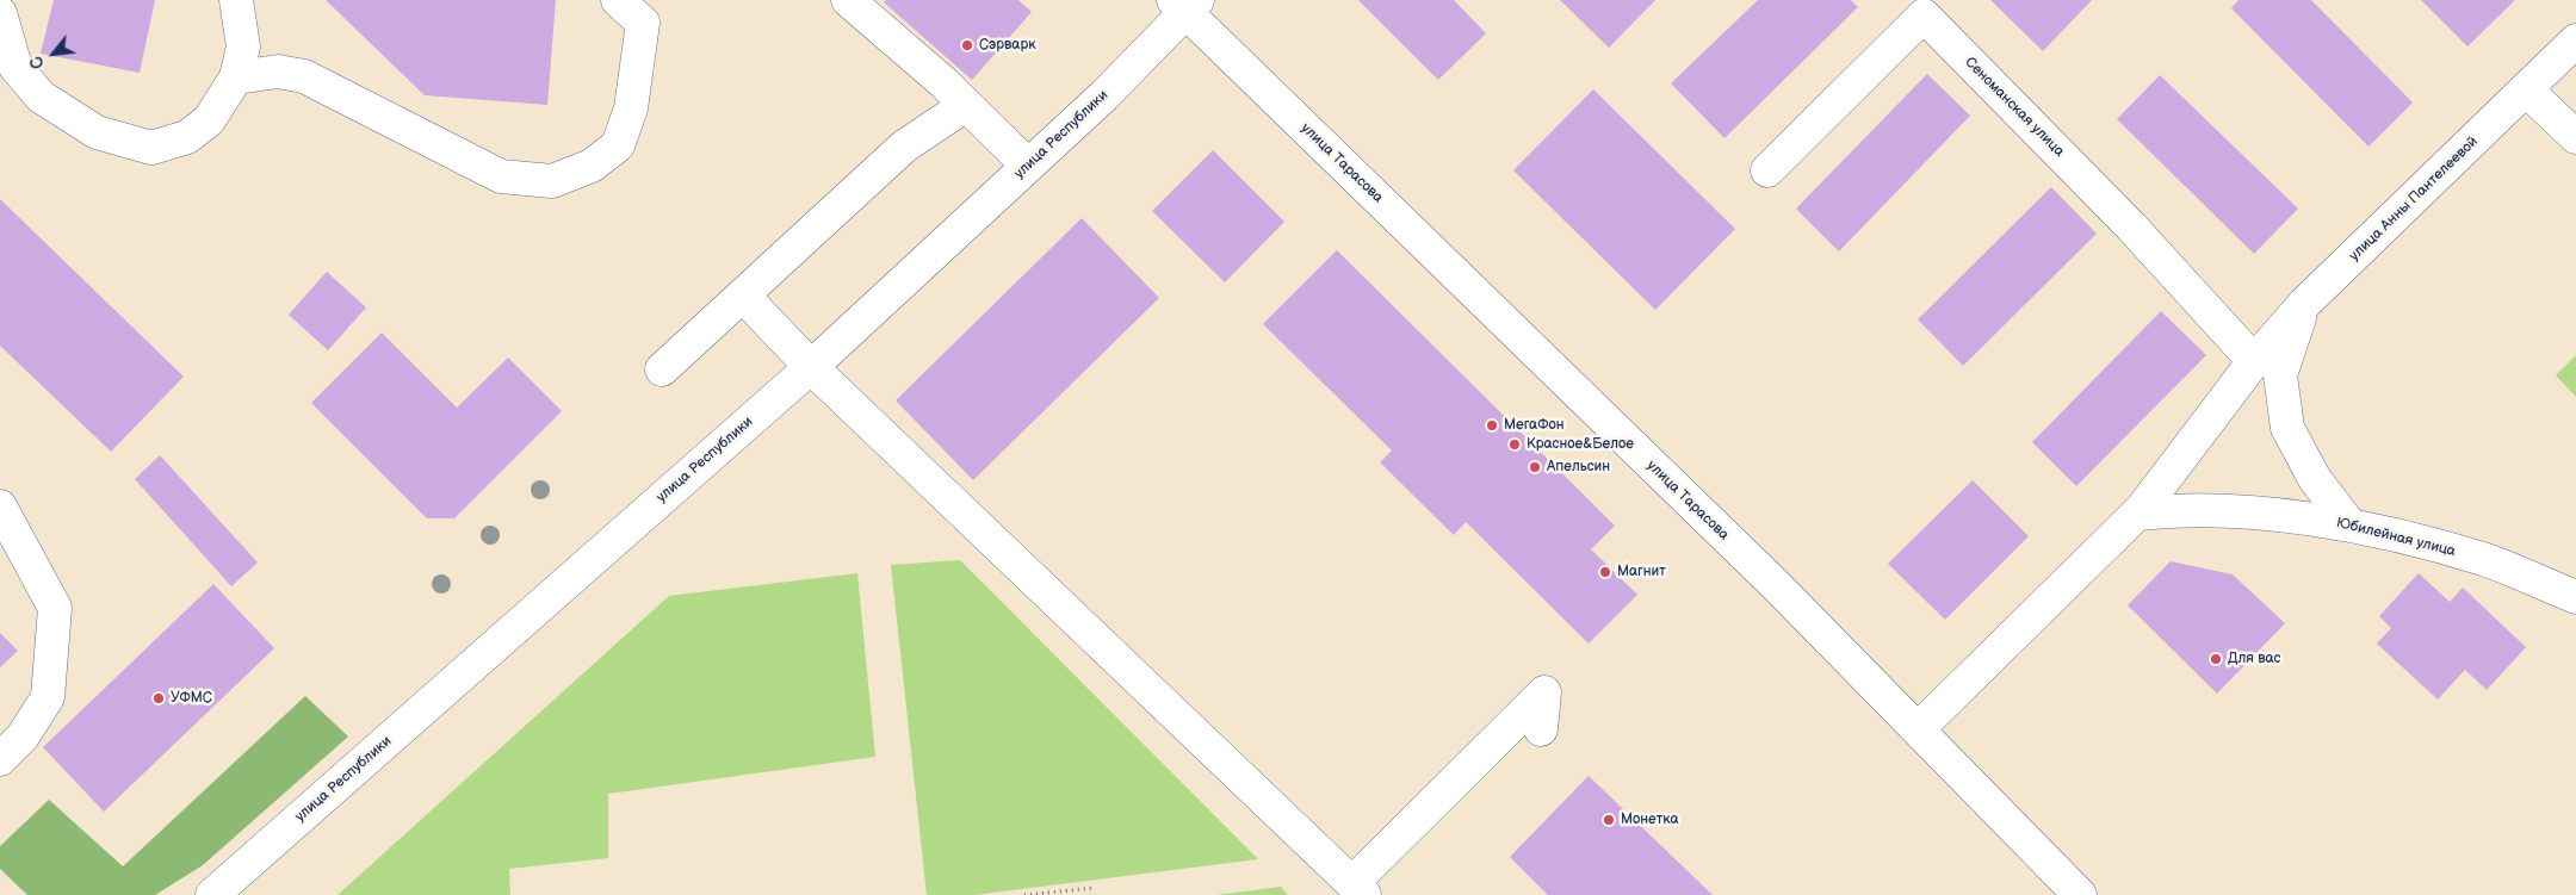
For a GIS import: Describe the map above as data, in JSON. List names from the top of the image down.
{
  "streets": {
    "street": [
      "Сеноманская улица",
      "улица Республики",
      "улица Тарасова",
      "улица Анны Пантелеевой",
      "Юбилейная улица"
    ]
  },
  "crossings": [
    ["Сеноманская улица", "улица Анны Пантелеевой"],
    ["улица Республики", "улица Тарасова"],
    ["улица Тарасова", "улица Анны Пантелеевой"],
    ["улица Анны Пантелеевой", "Юбилейная улица"]
  ],
  "places": [
    "Сэрварк",
    "МегаФон",
    "Красное&Белое",
    "Апельсин",
    "Магнит",
    "Для вас",
    "УФМС",
    "Монетка"
  ],
  "north": "bottom left"
}
